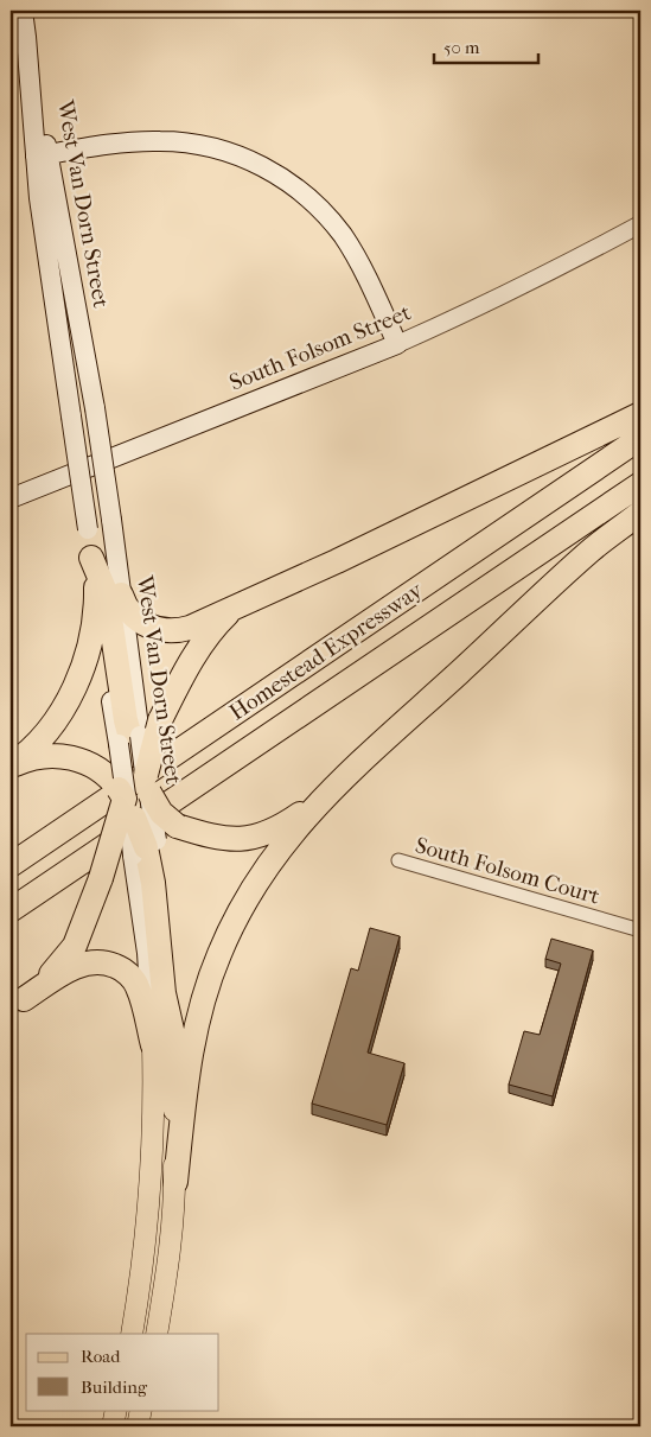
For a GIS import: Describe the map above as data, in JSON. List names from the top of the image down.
{
  "streets": {
    "highway": ["Homestead Expressway"],
    "main road": ["West Van Dorn Street", "South Folsom Street"],
    "street": ["South Folsom Court"]
  },
  "legend": ["Road", "Building"],
  "scale_bar": "50 m"
}
